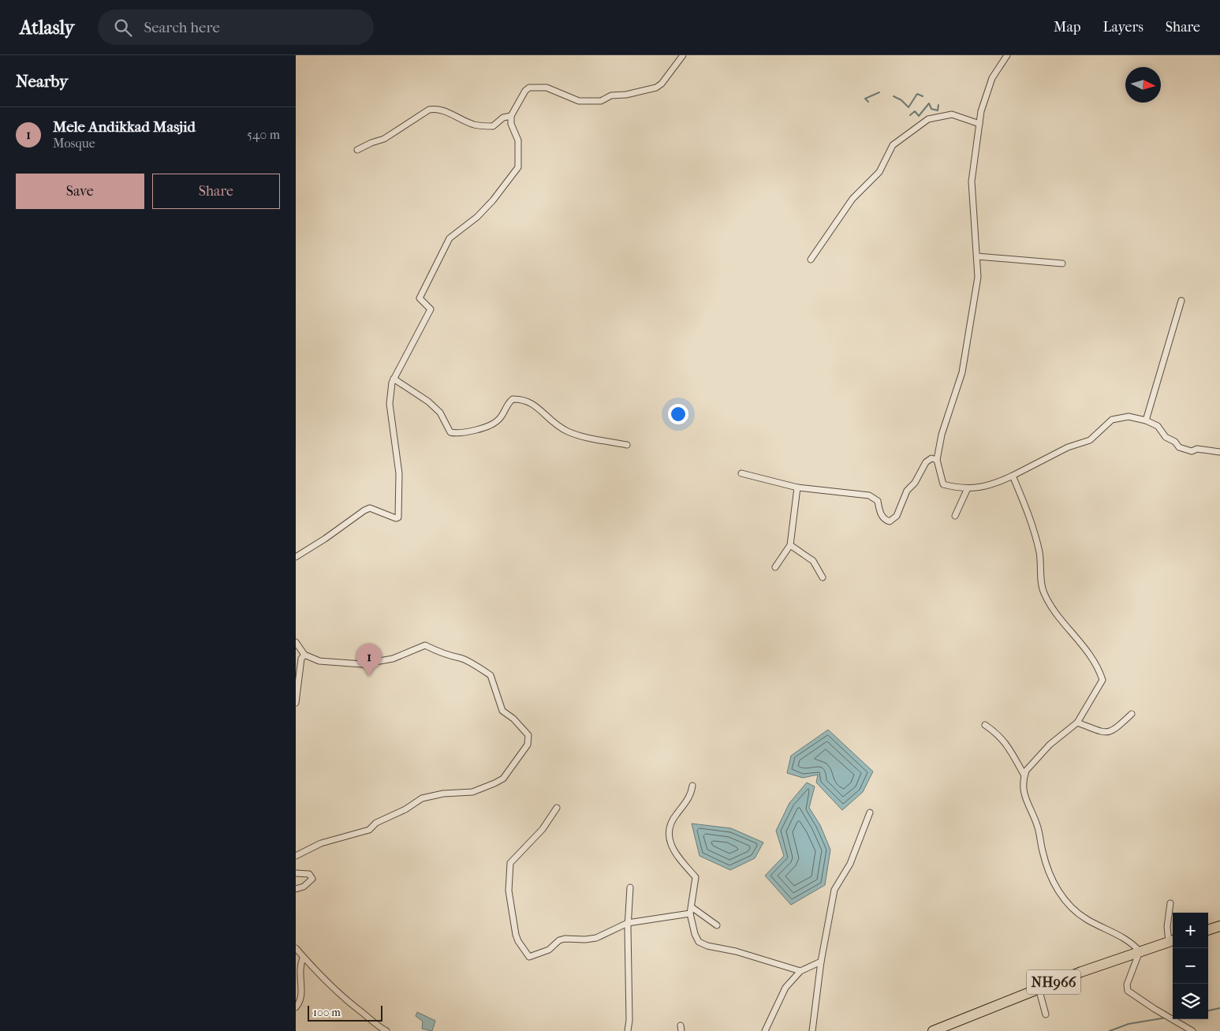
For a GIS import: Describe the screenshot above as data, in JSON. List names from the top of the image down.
{
  "streets": {
    "highway": ["NH966"]
  },
  "scale_bar": "100 m",
  "north": "right",
  "page": {
    "header": "Atlasly",
    "search": "Search here",
    "nav": ["Map", "Layers", "Share"],
    "heading": "Nearby",
    "list": [
      {
        "mark": "1",
        "name": "Mele Andikkad Masjid",
        "note": "Mosque",
        "value": "540 m"
      }
    ],
    "buttons": ["Save", "Share"],
    "pins": "1",
    "map_buttons": ["+", "−"],
    "scale": "100 m"
  }
}
